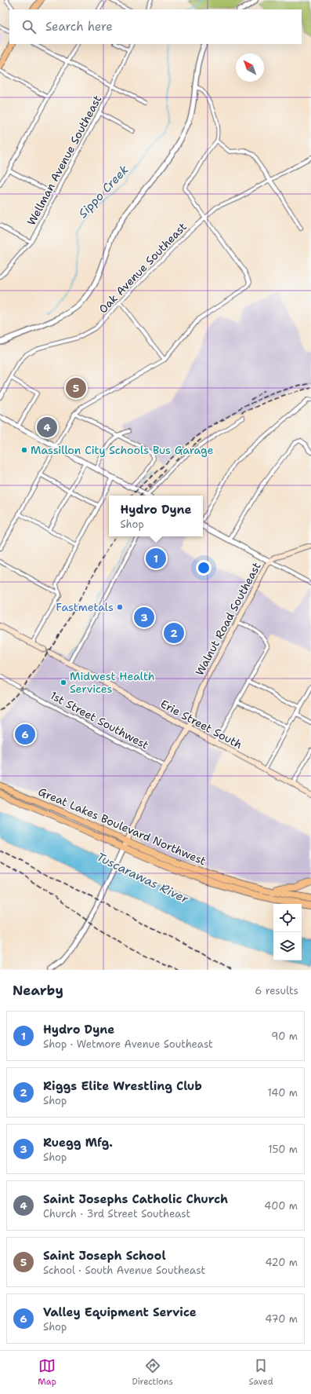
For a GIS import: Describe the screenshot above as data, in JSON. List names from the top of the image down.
{
  "streets": {
    "highway": ["Great Lakes Boulevard Northwest"],
    "main road": ["Walnut Road Southeast", "Erie Street South"],
    "street": ["Wellman Avenue Southeast", "Oak Avenue Southeast", "1st Street Southwest"]
  },
  "crossings": [
    ["Walnut Road Southeast", "1st Street Southwest"],
    ["Walnut Road Southeast", "Erie Street South"],
    ["Walnut Road Southeast", "Great Lakes Boulevard Northwest"]
  ],
  "water": ["Sippo Creek", "Tuscarawas River"],
  "places": ["Massillon City Schools Bus Garage", "Fastmetals", "Midwest Health Services"],
  "north": "top left",
  "page": {
    "search": "Search here",
    "pins": [
      "5",
      "4",
      "1",
      "3",
      "2",
      "6"
    ],
    "popup": ["Hydro Dyne", "Shop"],
    "heading": ["Nearby", "6 results"],
    "list": [
      {
        "mark": "1",
        "name": "Hydro Dyne",
        "note": "Shop · Wetmore Avenue Southeast",
        "value": "90 m"
      },
      {
        "mark": "2",
        "name": "Riggs Elite Wrestling Club",
        "note": "Shop",
        "value": "140 m"
      },
      {
        "mark": "3",
        "name": "Ruegg Mfg.",
        "note": "Shop",
        "value": "150 m"
      },
      {
        "mark": "4",
        "name": "Saint Josephs Catholic Church",
        "note": "Church · 3rd Street Southeast",
        "value": "400 m"
      },
      {
        "mark": "5",
        "name": "Saint Joseph School",
        "note": "School · South Avenue Southeast",
        "value": "420 m"
      },
      {
        "mark": "6",
        "name": "Valley Equipment Service",
        "note": "Shop",
        "value": "470 m"
      }
    ],
    "nav": ["Map", "Directions", "Saved"]
  }
}
